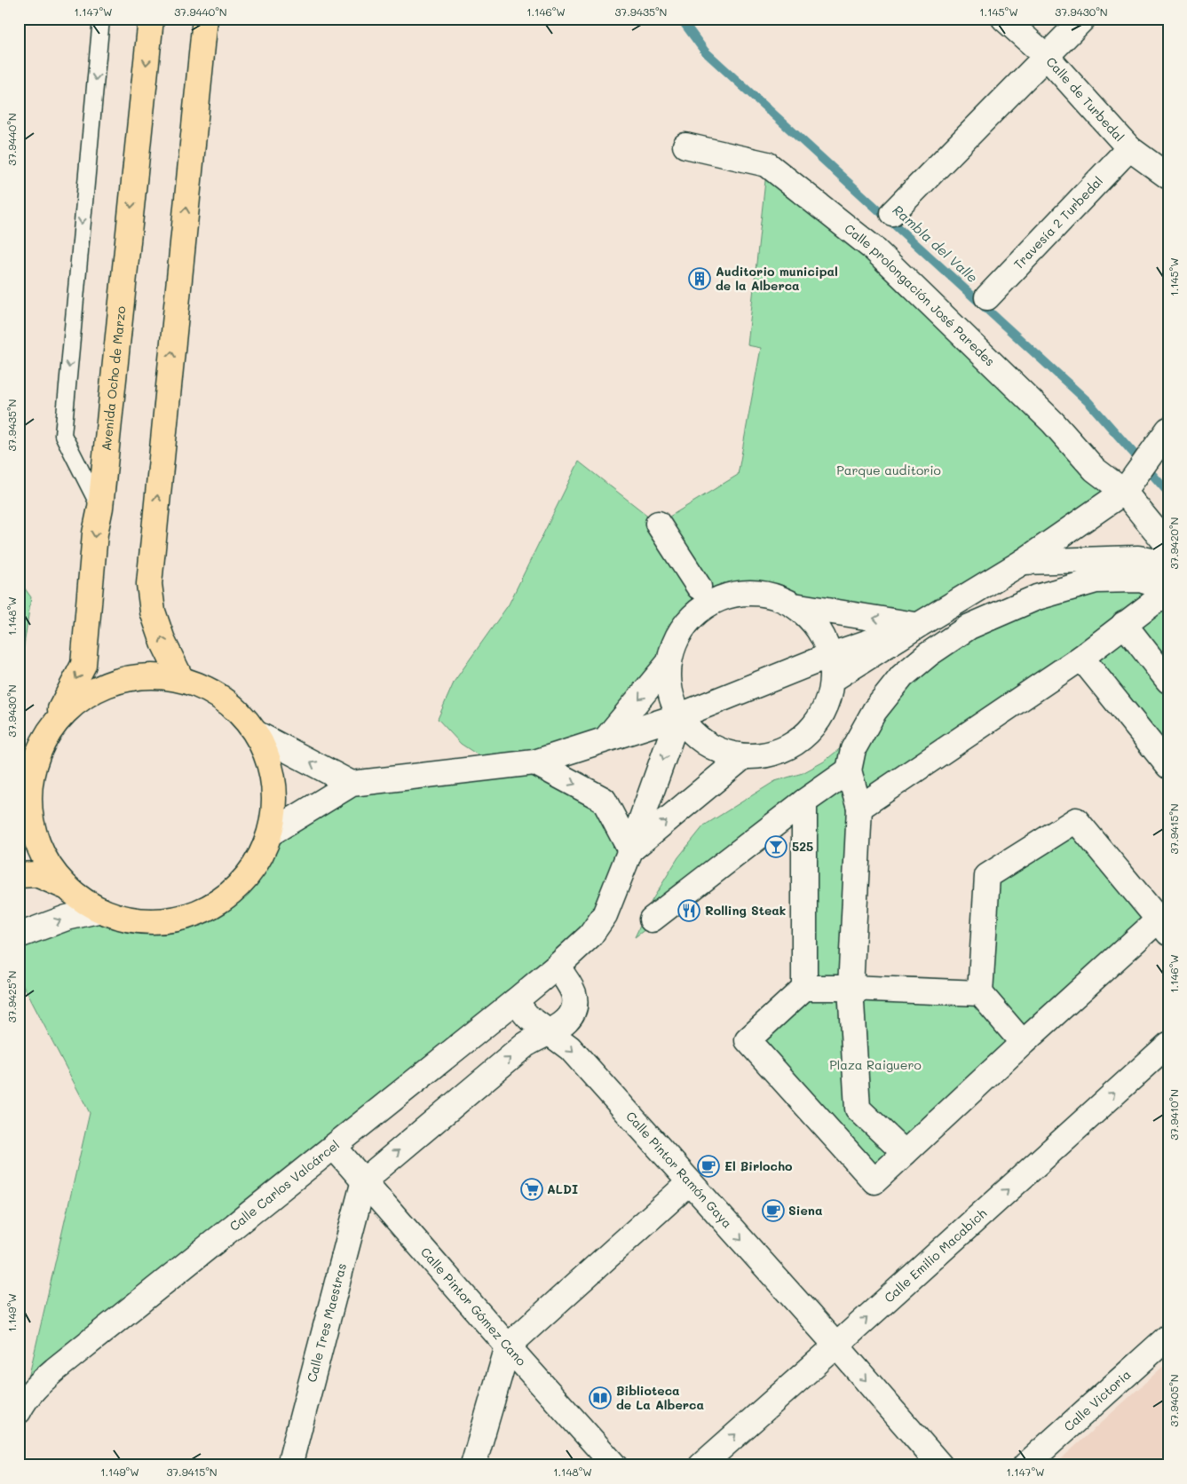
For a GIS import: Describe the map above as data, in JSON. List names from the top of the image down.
{
  "streets": {
    "main road": ["Avenida Ocho de Marzo"],
    "street": [
      "Calle de Turbedal",
      "Travesía 2 Turbedal",
      "Calle prolongación José Paredes",
      "Calle Pintor Ramón Gaya",
      "Calle Carlos Valcárcel",
      "Calle Emilio Macabich",
      "Calle Pintor Gómez Cano",
      "Calle Tres Maestras",
      "Calle Victoria"
    ]
  },
  "crossings": [
    ["Calle de Turbedal", "Travesía 2 Turbedal"],
    ["Calle Pintor Ramón Gaya", "Calle Carlos Valcárcel"],
    ["Calle Pintor Ramón Gaya", "Calle Emilio Macabich"],
    ["Calle Carlos Valcárcel", "Calle Pintor Gómez Cano"],
    ["Calle Pintor Gómez Cano", "Calle Tres Maestras"]
  ],
  "one_way": ["Calle Pintor Ramón Gaya"],
  "water": ["Rambla del Valle"],
  "parks": ["Parque auditorio", "Plaza Raiguero"],
  "places": {
    "building": ["Auditorio municipal de la Alberca"],
    "bar": ["525"],
    "restaurant": ["Rolling Steak"],
    "cafe": ["El Birlocho", "Siena"],
    "supermarket": ["ALDI"],
    "library": ["Biblioteca de La Alberca"]
  },
  "coordinates": [
    "1.147°W",
    "37.9440°N",
    "1.146°W",
    "37.9435°N",
    "1.145°W",
    "37.9430°N",
    "37.9420°N",
    "1.148°W",
    "37.9415°N",
    "37.9425°N",
    "37.9410°N",
    "1.149°W",
    "37.9405°N"
  ]
}
